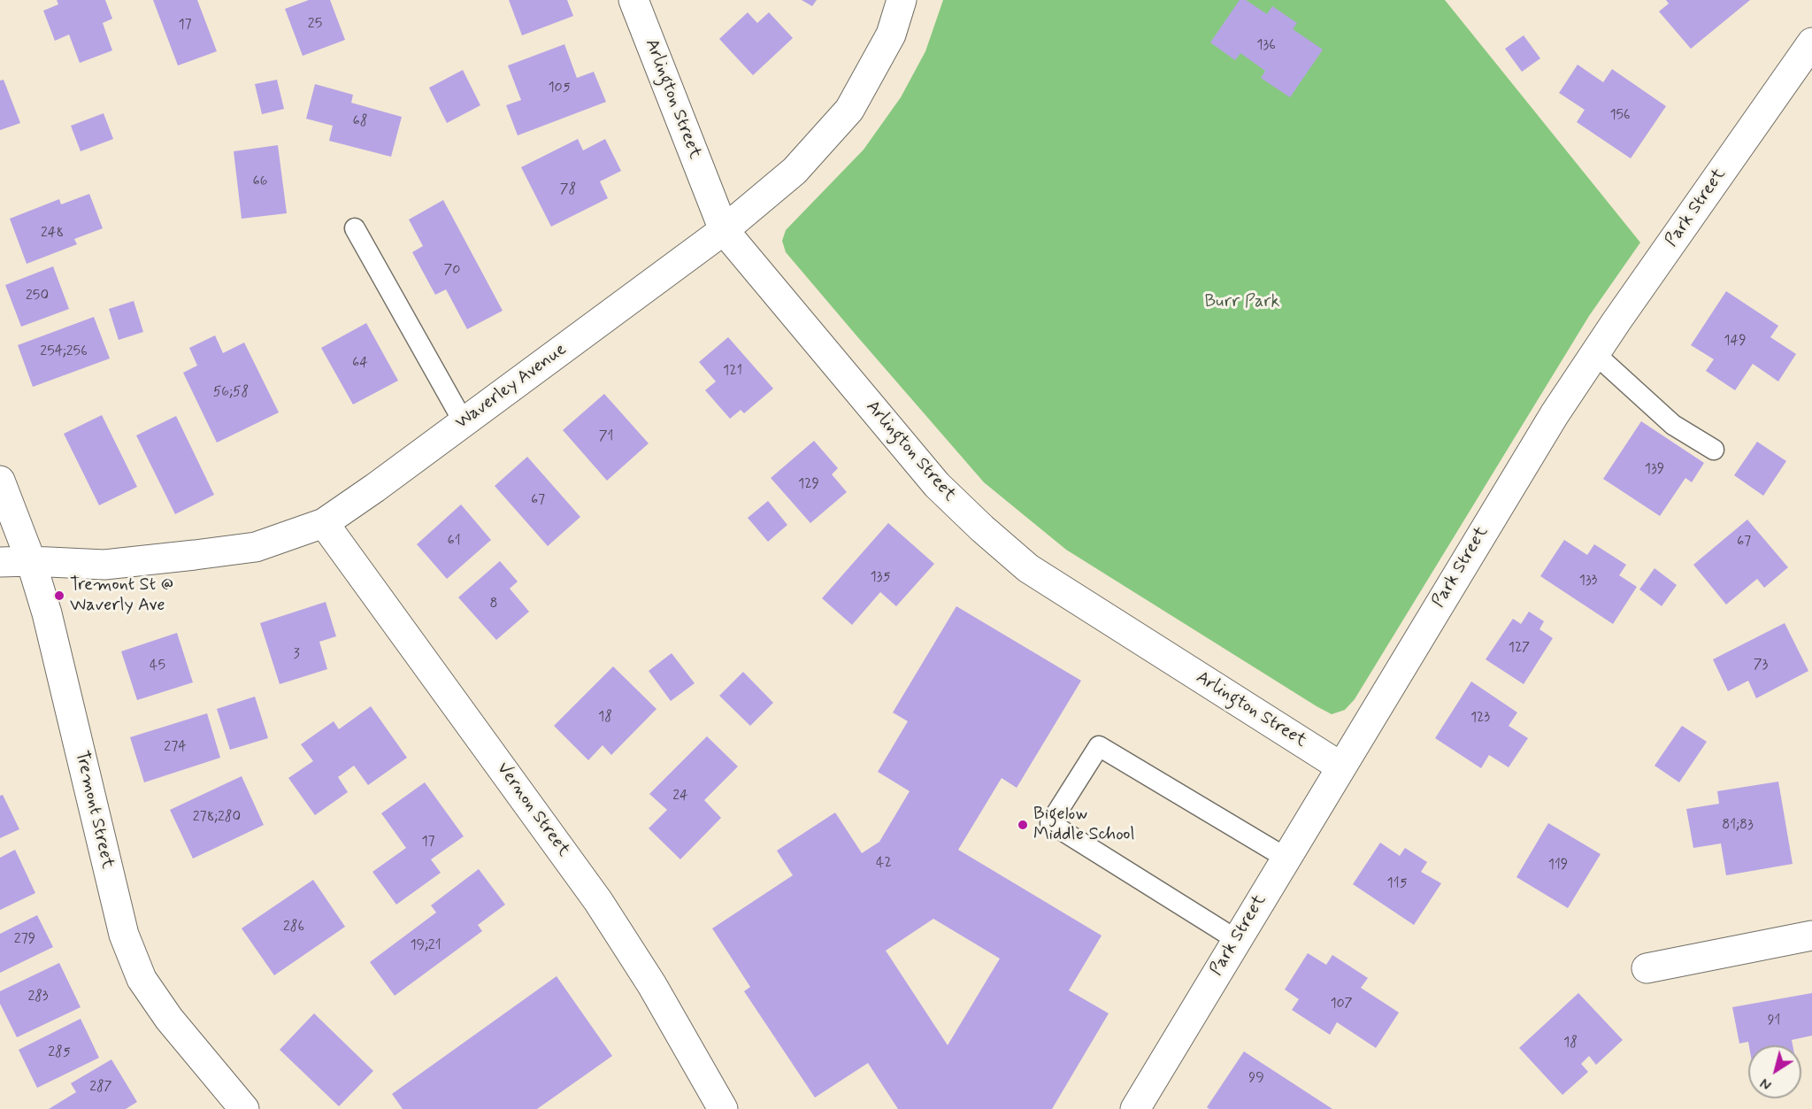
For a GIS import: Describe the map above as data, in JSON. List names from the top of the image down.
{
  "streets": {
    "street": [
      "Arlington Street",
      "Park Street",
      "Waverley Avenue",
      "Tremont Street",
      "Vernon Street"
    ]
  },
  "crossings": [
    ["Arlington Street", "Park Street"],
    ["Arlington Street", "Waverley Avenue"],
    ["Waverley Avenue", "Tremont Street"],
    ["Waverley Avenue", "Vernon Street"]
  ],
  "parks": ["Burr Park"],
  "places": ["Tremont St @ Waverly Ave", "Bigelow Middle School"],
  "house_numbers": [
    "25",
    "17",
    "136",
    "105",
    "156",
    "68",
    "66",
    "78",
    "248",
    "70",
    "250",
    "149",
    "254;256",
    "64",
    "121",
    "56;58",
    "71",
    "139",
    "129",
    "67",
    "61",
    "67",
    "135",
    "133",
    "8",
    "127",
    "3",
    "73",
    "45",
    "18",
    "123",
    "274",
    "24",
    "278;280",
    "81;83",
    "17",
    "42",
    "119",
    "115",
    "286",
    "279",
    "19;21",
    "283",
    "107",
    "91",
    "18",
    "285",
    "99",
    "287"
  ],
  "north": "bottom left"
}
